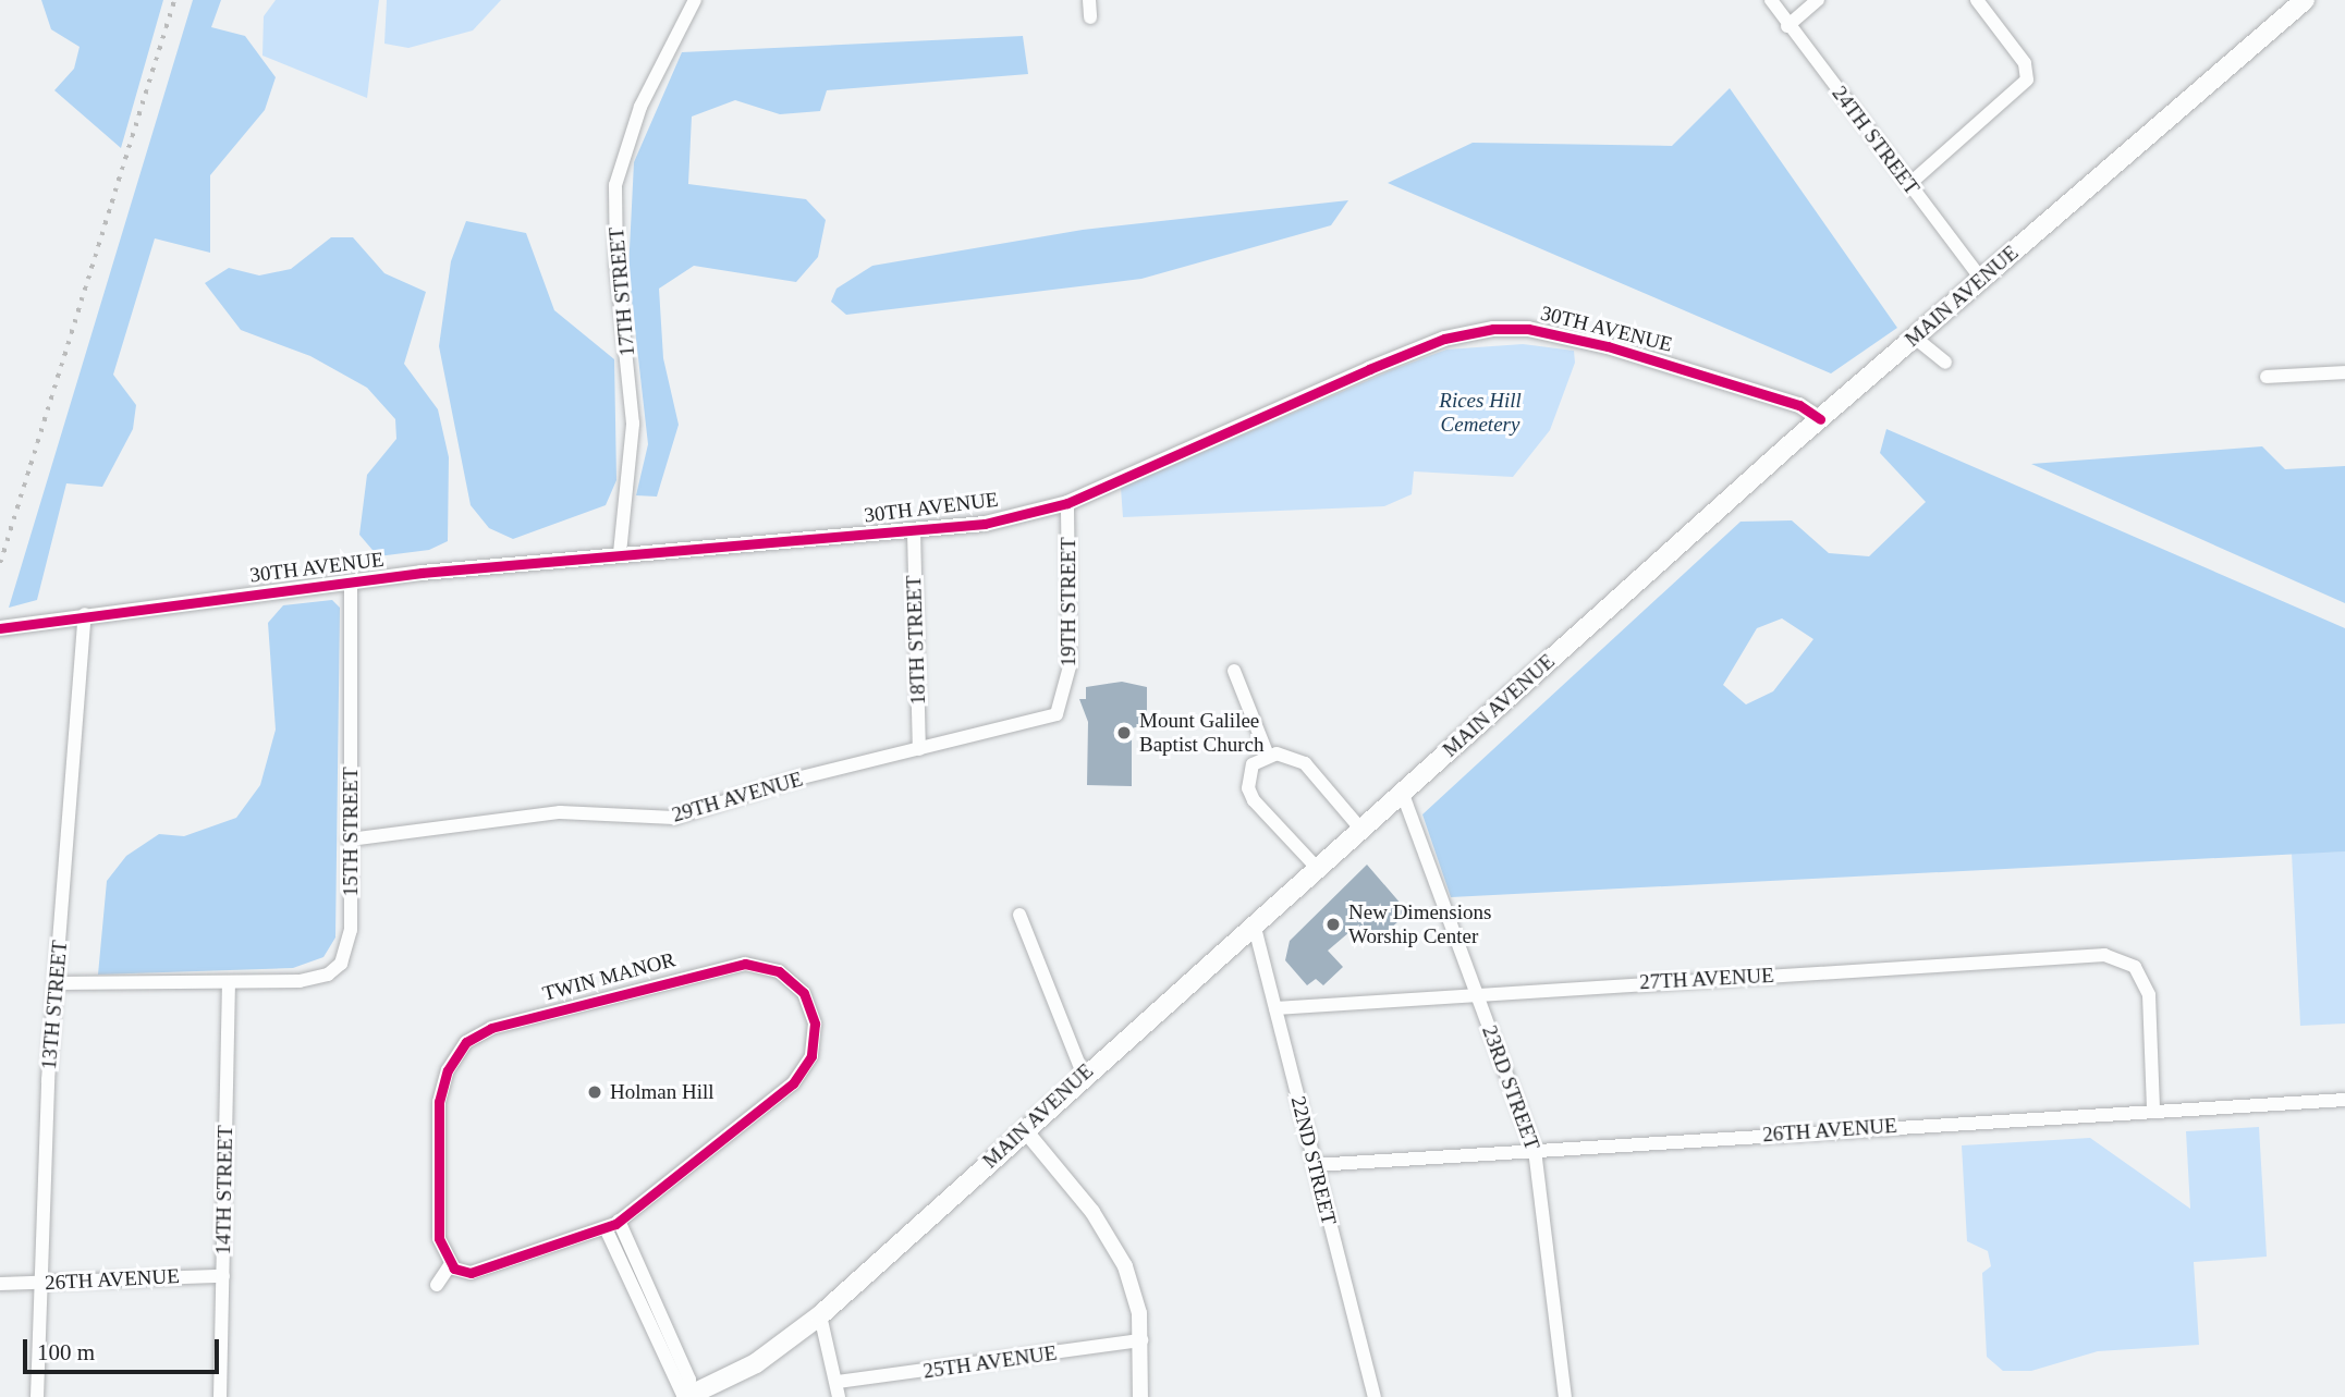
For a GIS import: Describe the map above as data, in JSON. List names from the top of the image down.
{
  "streets": {
    "main road": ["MAIN AVENUE"],
    "street": [
      "24TH STREET",
      "17TH STREET",
      "30TH AVENUE",
      "19TH STREET",
      "18TH STREET",
      "29TH AVENUE",
      "15TH STREET",
      "TWIN MANOR",
      "27TH AVENUE",
      "13TH STREET",
      "23RD STREET",
      "26TH AVENUE",
      "22ND STREET",
      "14TH STREET",
      "25TH AVENUE"
    ]
  },
  "crossings": [
    ["24TH STREET", "MAIN AVENUE"],
    ["17TH STREET", "30TH AVENUE"],
    ["MAIN AVENUE", "30TH AVENUE"],
    ["MAIN AVENUE", "23RD STREET"],
    ["MAIN AVENUE", "22ND STREET"],
    ["30TH AVENUE", "19TH STREET"],
    ["30TH AVENUE", "18TH STREET"],
    ["30TH AVENUE", "15TH STREET"],
    ["30TH AVENUE", "13TH STREET"],
    ["19TH STREET", "29TH AVENUE"],
    ["18TH STREET", "29TH AVENUE"],
    ["29TH AVENUE", "15TH STREET"],
    ["15TH STREET", "14TH STREET"],
    ["27TH AVENUE", "23RD STREET"],
    ["27TH AVENUE", "26TH AVENUE"],
    ["27TH AVENUE", "22ND STREET"],
    ["13TH STREET", "26TH AVENUE"],
    ["23RD STREET", "26TH AVENUE"],
    ["26TH AVENUE", "22ND STREET"],
    ["26TH AVENUE", "14TH STREET"]
  ],
  "parks": ["Rices Hill Cemetery"],
  "places": ["Mount Galilee Baptist Church", "New Dimensions Worship Center", "Holman Hill"],
  "scale_bar": "100 m"
}
